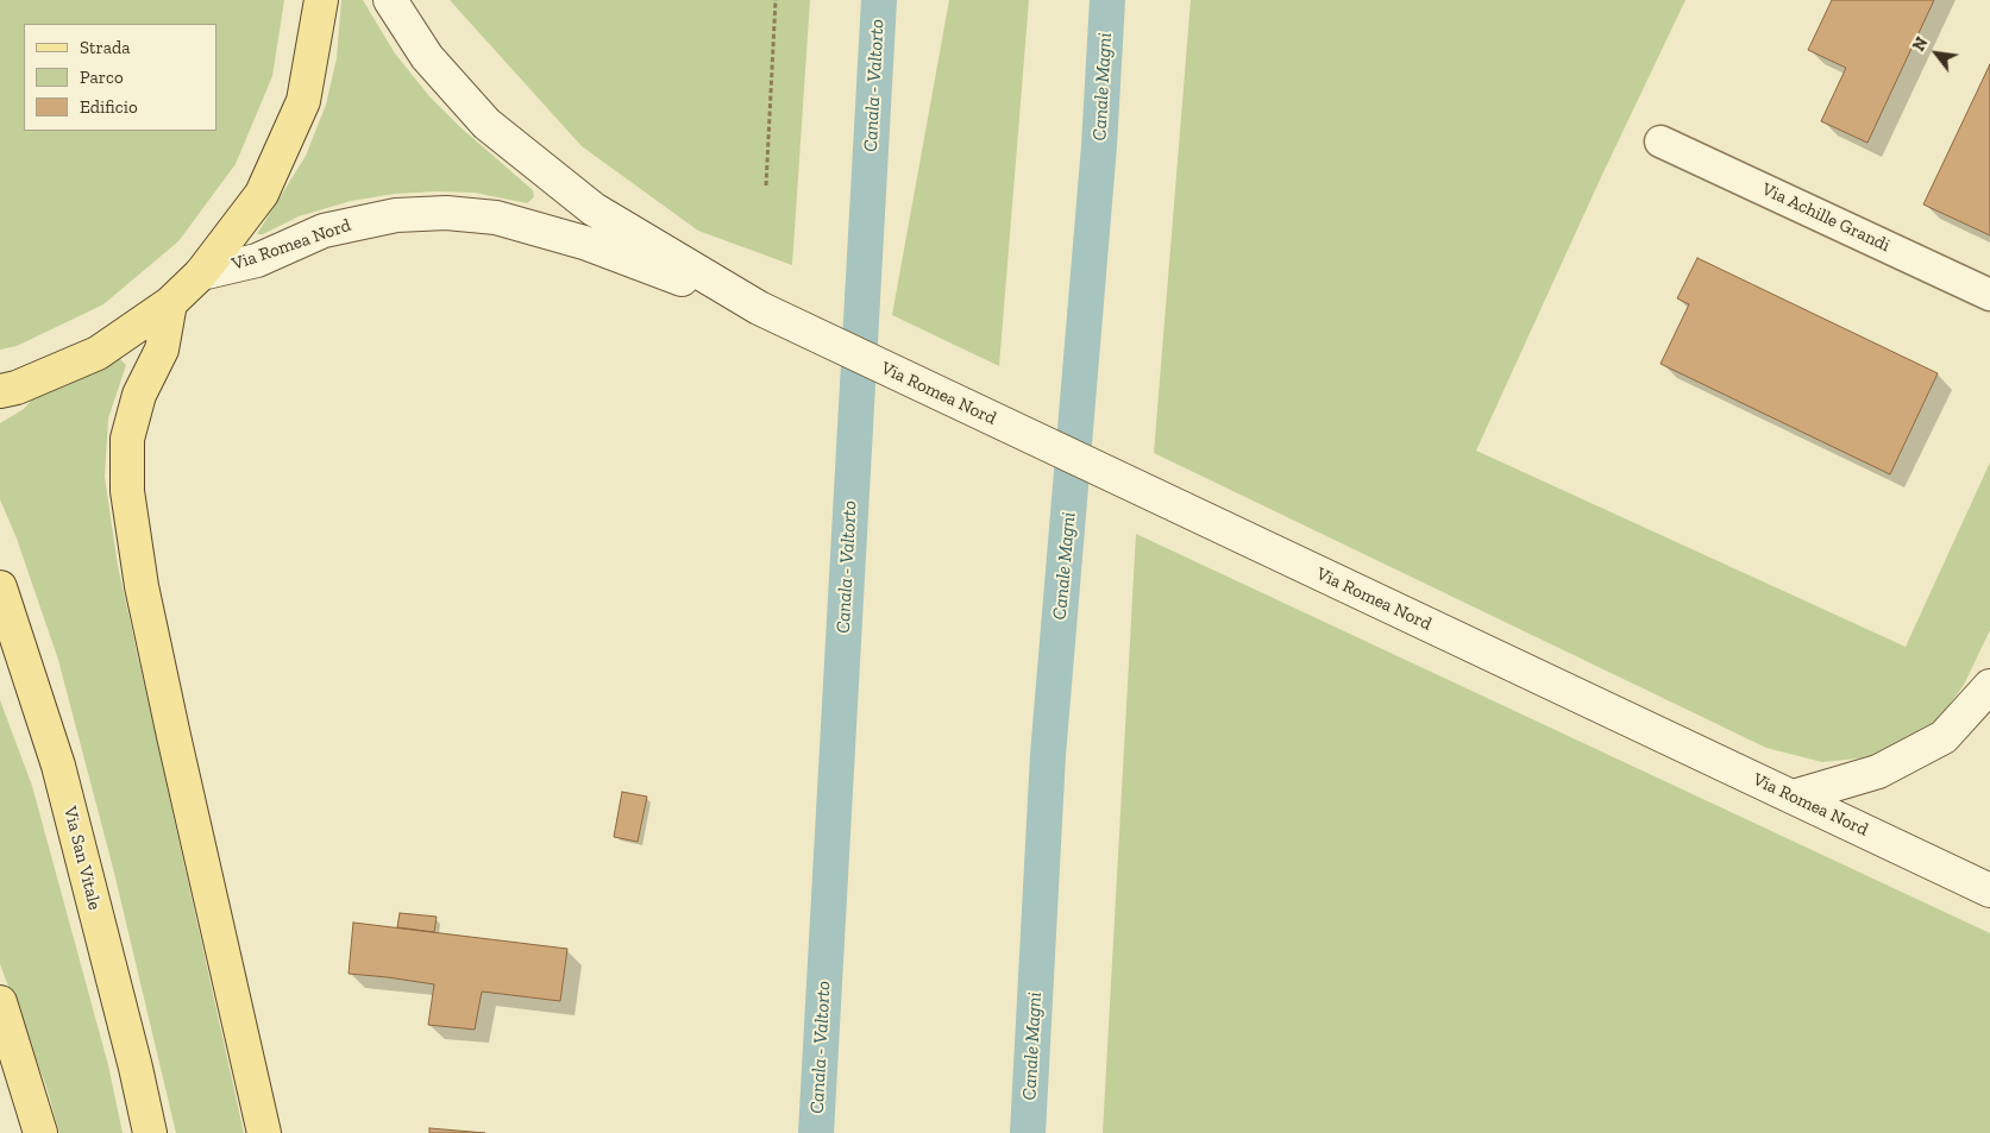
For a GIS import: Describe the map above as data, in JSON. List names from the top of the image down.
{
  "streets": {
    "main road": ["Via Romea Nord", "Via San Vitale"],
    "street": ["Via Achille Grandi"]
  },
  "water": ["Canala - Valtorto", "Canale Magni"],
  "legend": ["Strada", "Parco", "Edificio"],
  "north": "top left"
}
